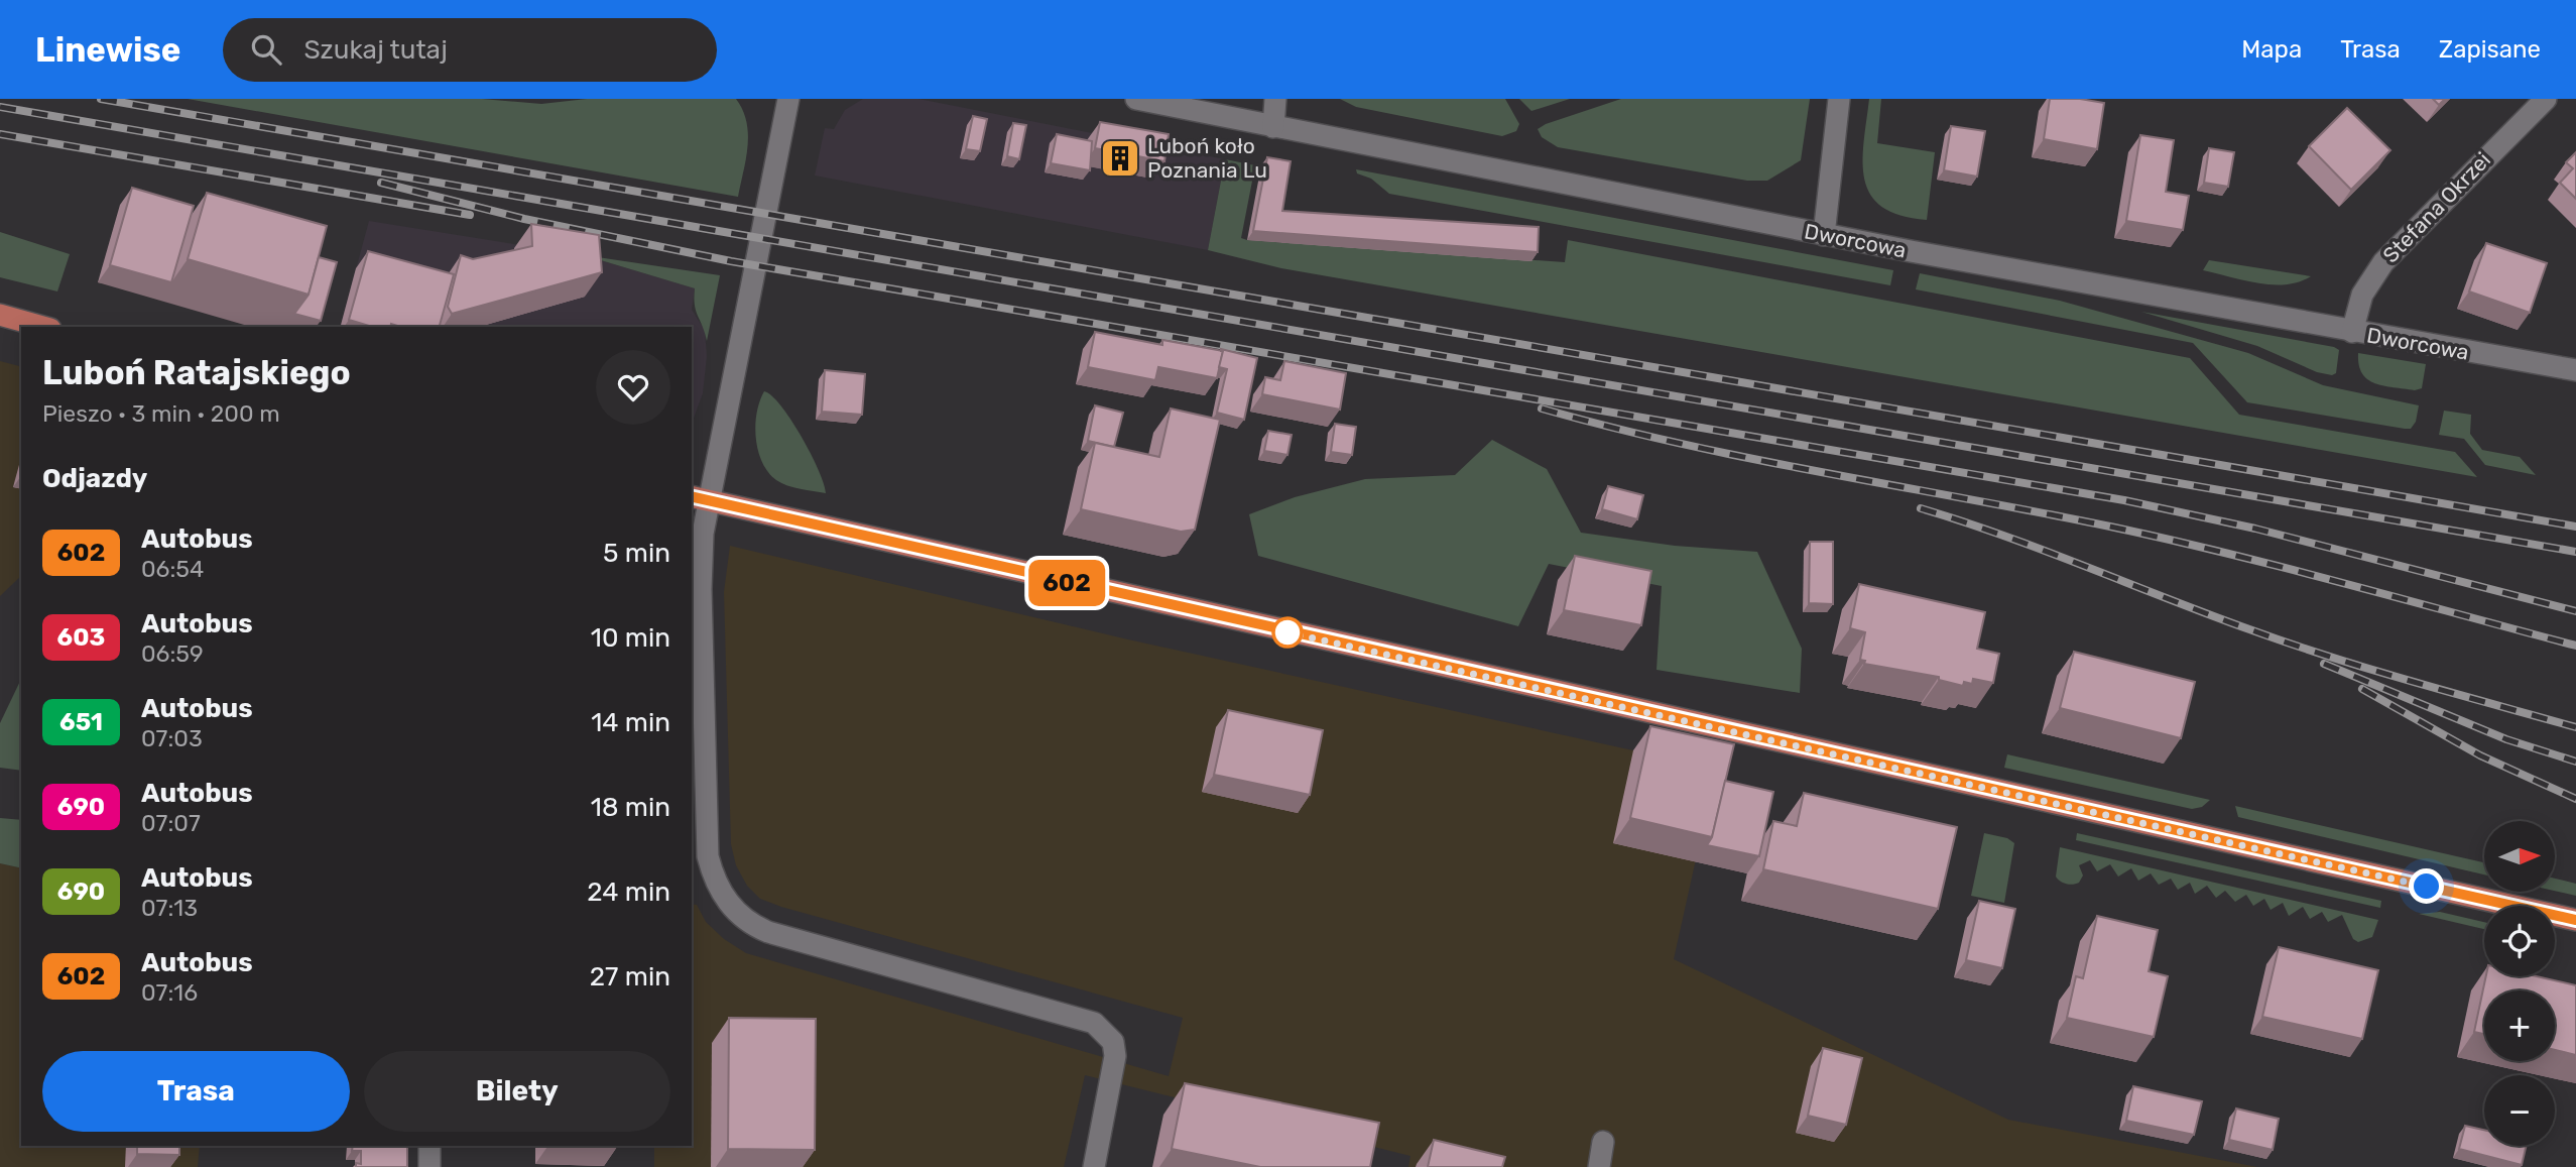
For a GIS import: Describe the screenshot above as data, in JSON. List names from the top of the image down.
{
  "streets": {
    "street": ["Stefana Okrzei", "Dworcowa"]
  },
  "crossings": [
    ["Stefana Okrzei", "Dworcowa"]
  ],
  "places": {
    "building": ["Luboń koło Poznania Lu"]
  },
  "lines": ["bus line 602"],
  "north": "right",
  "page": {
    "header": "Linewise",
    "search": "Szukaj tutaj",
    "nav": ["Mapa", "Trasa", "Zapisane"],
    "on_map": "602",
    "heading": [
      ["Luboń Ratajskiego", "Pieszo · 3 min · 200 m"],
      "Odjazdy"
    ],
    "list": [
      {
        "mark": "602",
        "name": "Autobus",
        "note": "06:54",
        "value": "5 min"
      },
      {
        "mark": "603",
        "name": "Autobus",
        "note": "06:59",
        "value": "10 min"
      },
      {
        "mark": "651",
        "name": "Autobus",
        "note": "07:03",
        "value": "14 min"
      },
      {
        "mark": "690",
        "name": "Autobus",
        "note": "07:07",
        "value": "18 min"
      },
      {
        "mark": "690",
        "name": "Autobus",
        "note": "07:13",
        "value": "24 min"
      },
      {
        "mark": "602",
        "name": "Autobus",
        "note": "07:16",
        "value": "27 min"
      }
    ],
    "map_buttons": ["+", "−"],
    "buttons": ["Trasa", "Bilety"]
  }
}
